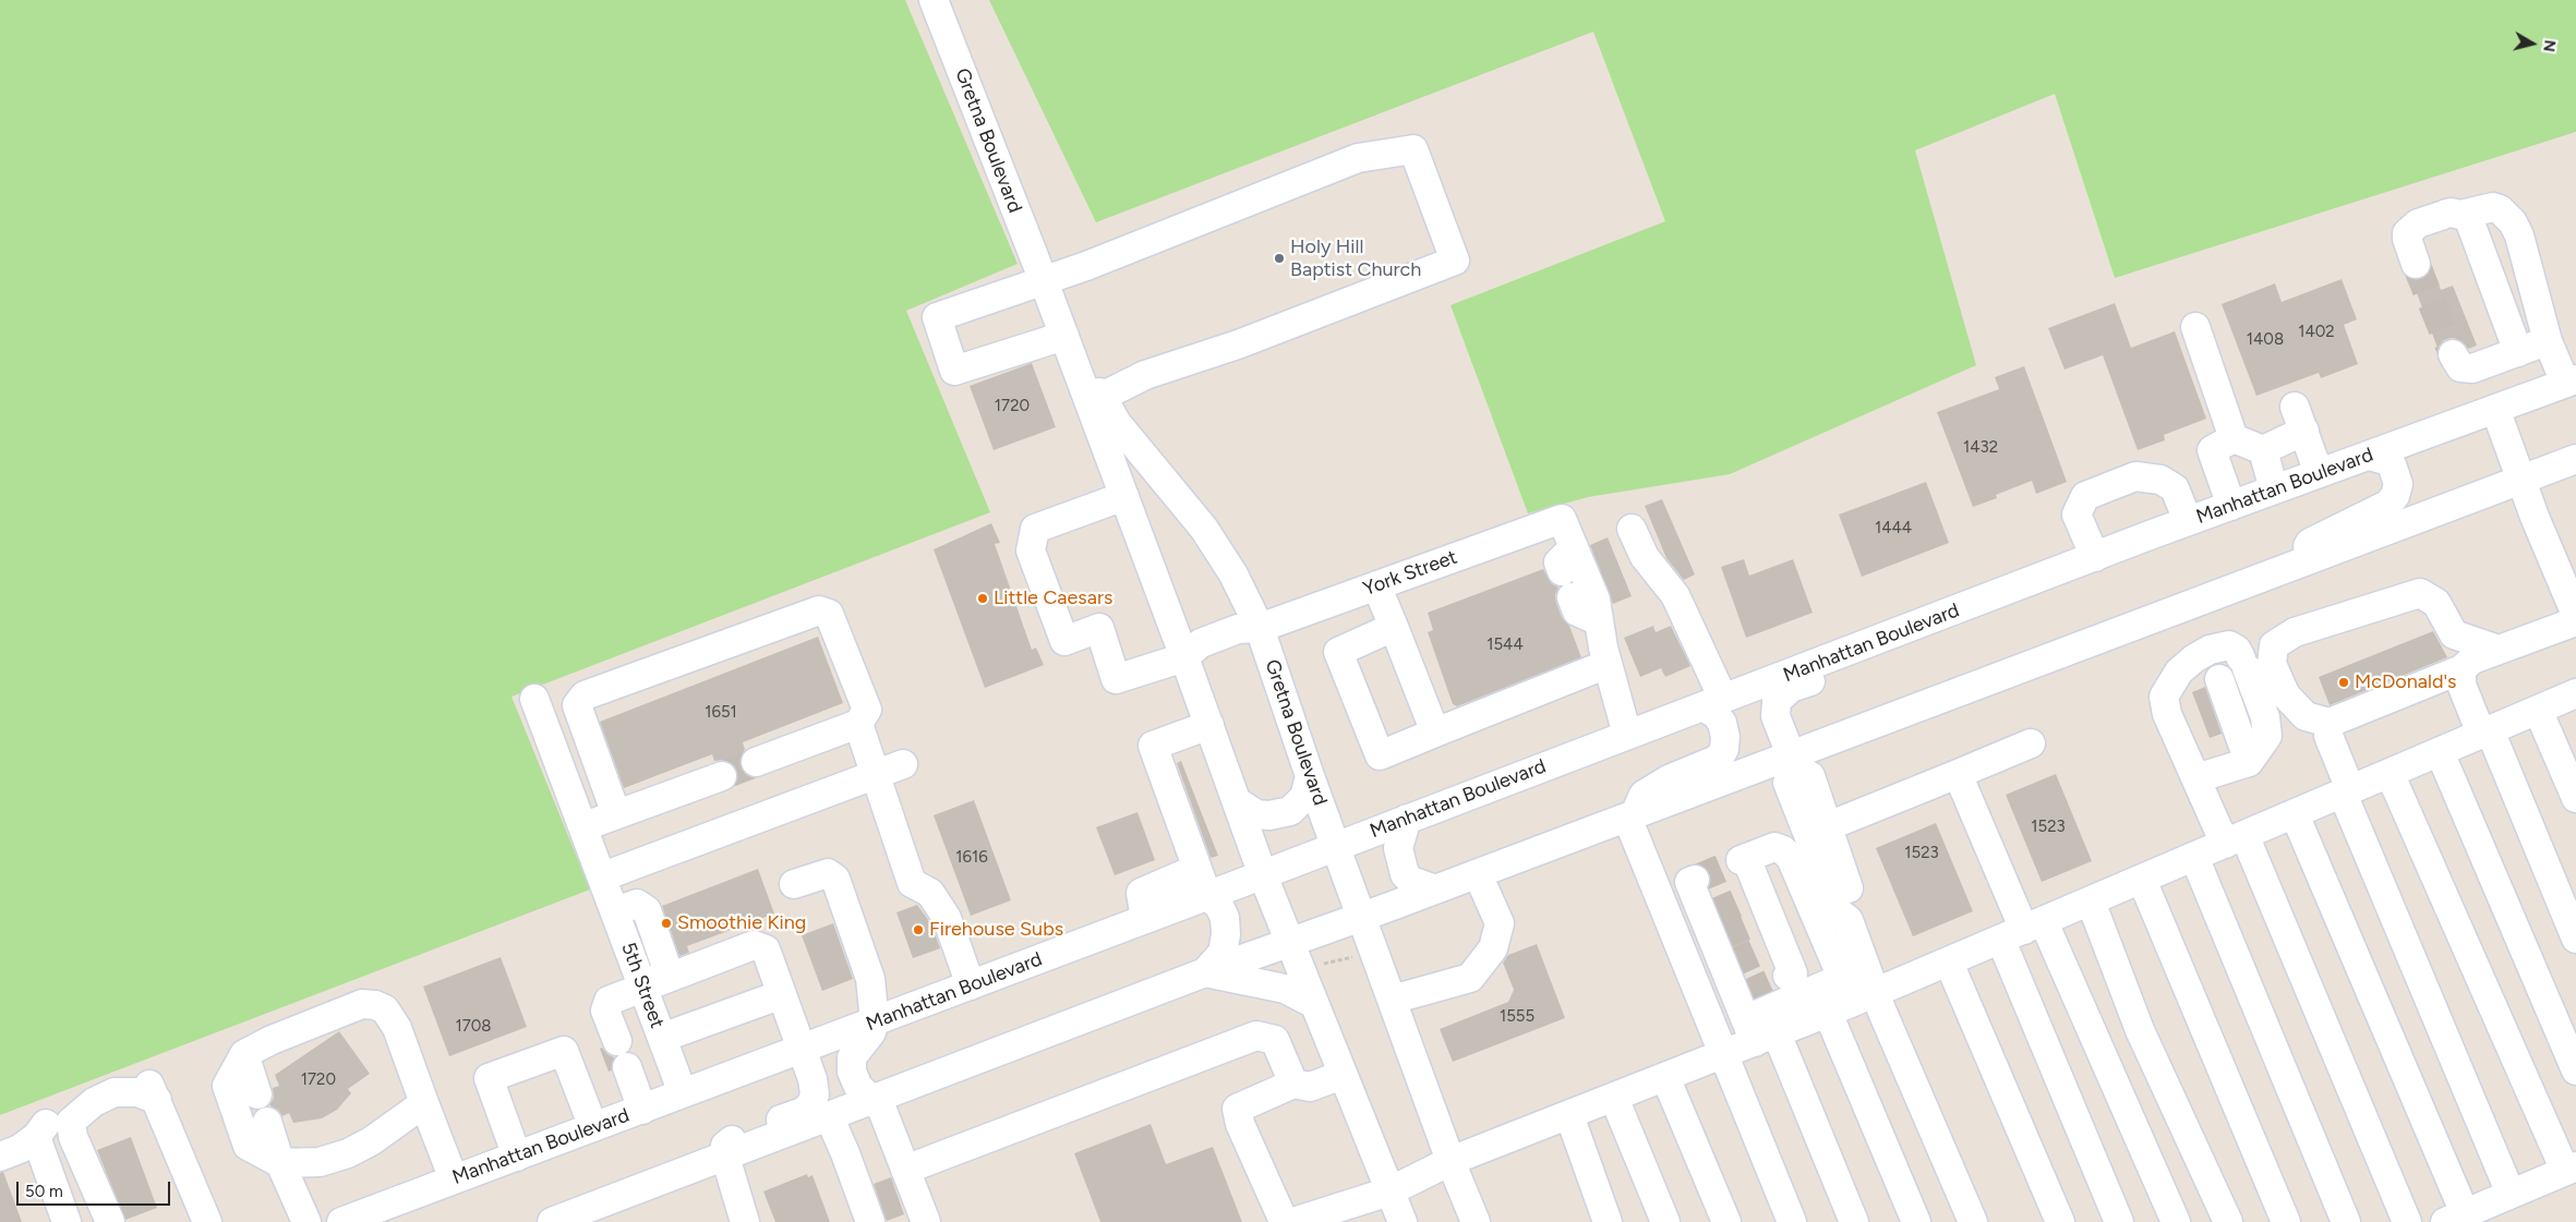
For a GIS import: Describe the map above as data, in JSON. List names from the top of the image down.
{
  "streets": {
    "street": [
      "Gretna Boulevard",
      "Manhattan Boulevard",
      "York Street",
      "5th Street"
    ]
  },
  "crossings": [
    ["Gretna Boulevard", "Manhattan Boulevard"],
    ["Gretna Boulevard", "York Street"],
    ["Manhattan Boulevard", "5th Street"]
  ],
  "places": [
    "Holy Hill Baptist Church",
    "Little Caesars",
    "McDonald's",
    "Smoothie King",
    "Firehouse Subs"
  ],
  "house_numbers": [
    "1402",
    "1408",
    "1720",
    "1432",
    "1444",
    "1544",
    "1651",
    "1523",
    "1523",
    "1616",
    "1555",
    "1708",
    "1720"
  ],
  "scale_bar": "50 m",
  "north": "right"
}
